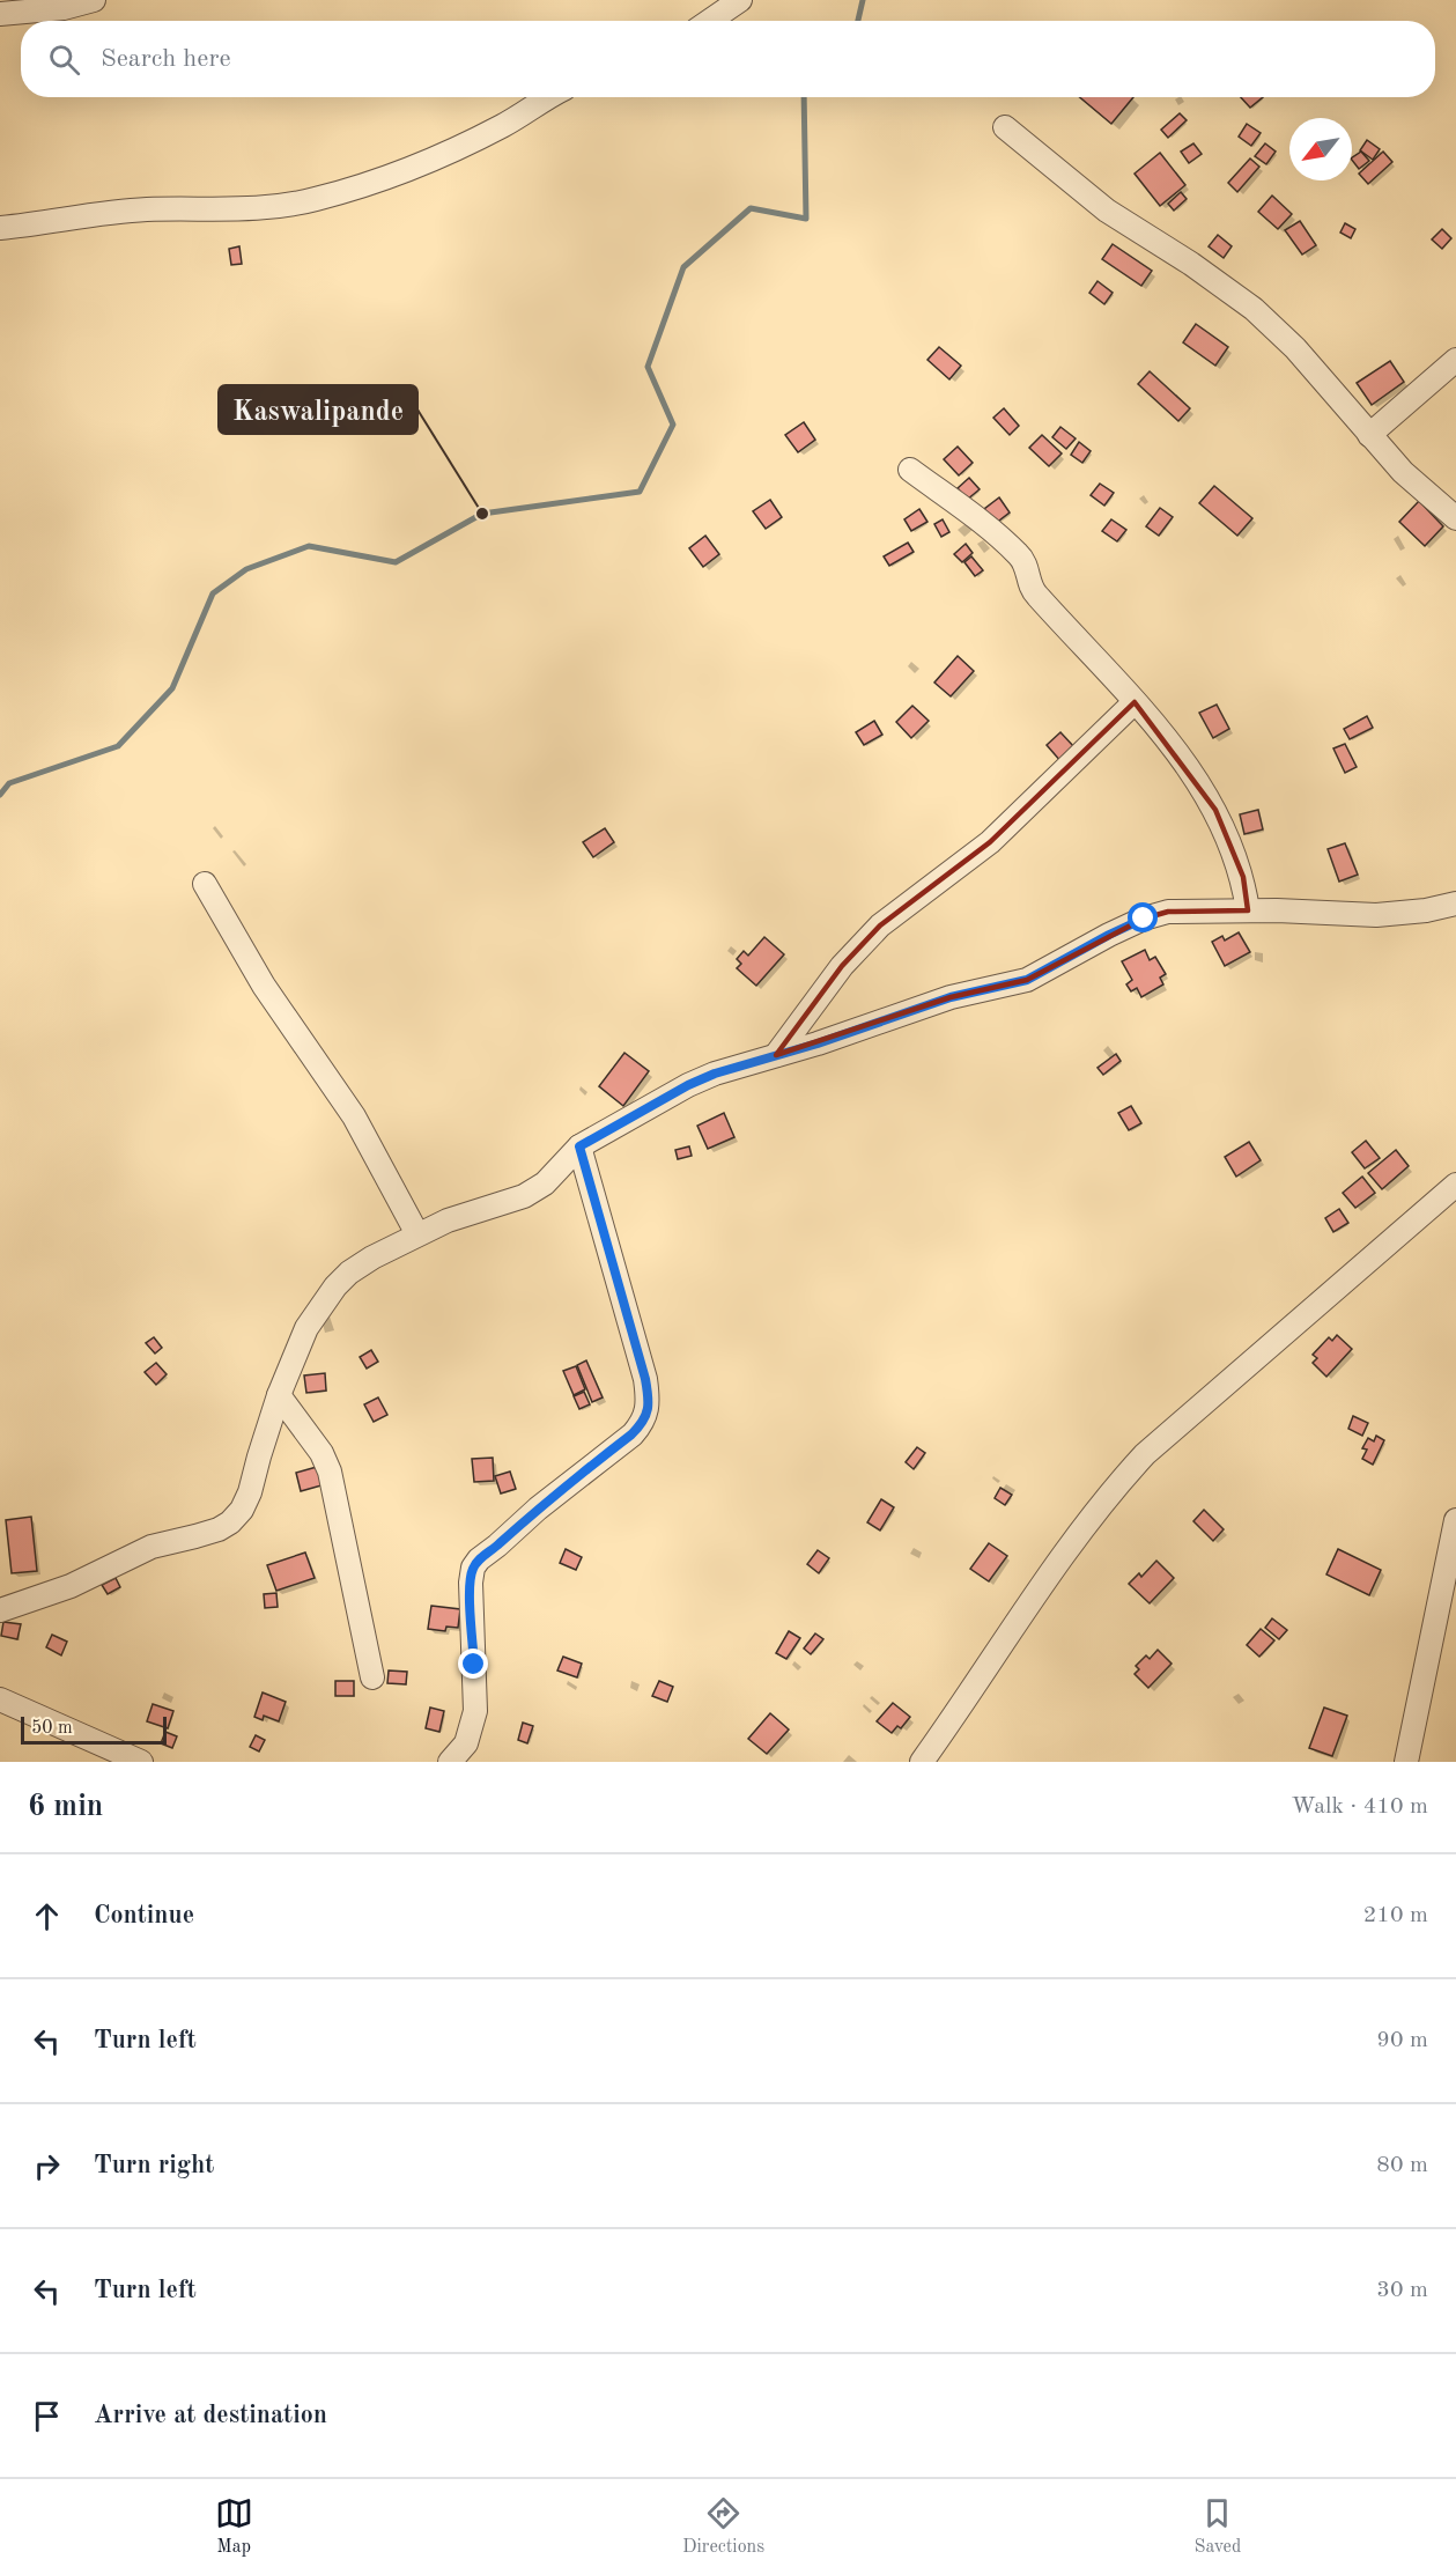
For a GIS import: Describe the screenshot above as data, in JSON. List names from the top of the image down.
{
  "places": ["Kaswalipande"],
  "scale_bar": "50 m",
  "north": "bottom left",
  "page": {
    "search": "Search here",
    "scale": "50 m",
    "heading": ["6 min", "Walk · 410 m"],
    "list": [
      ["Continue", "210 m"],
      ["Turn left", "90 m"],
      ["Turn right", "80 m"],
      ["Turn left", "30 m"],
      "Arrive at destination"
    ],
    "nav": ["Map", "Directions", "Saved"]
  }
}
